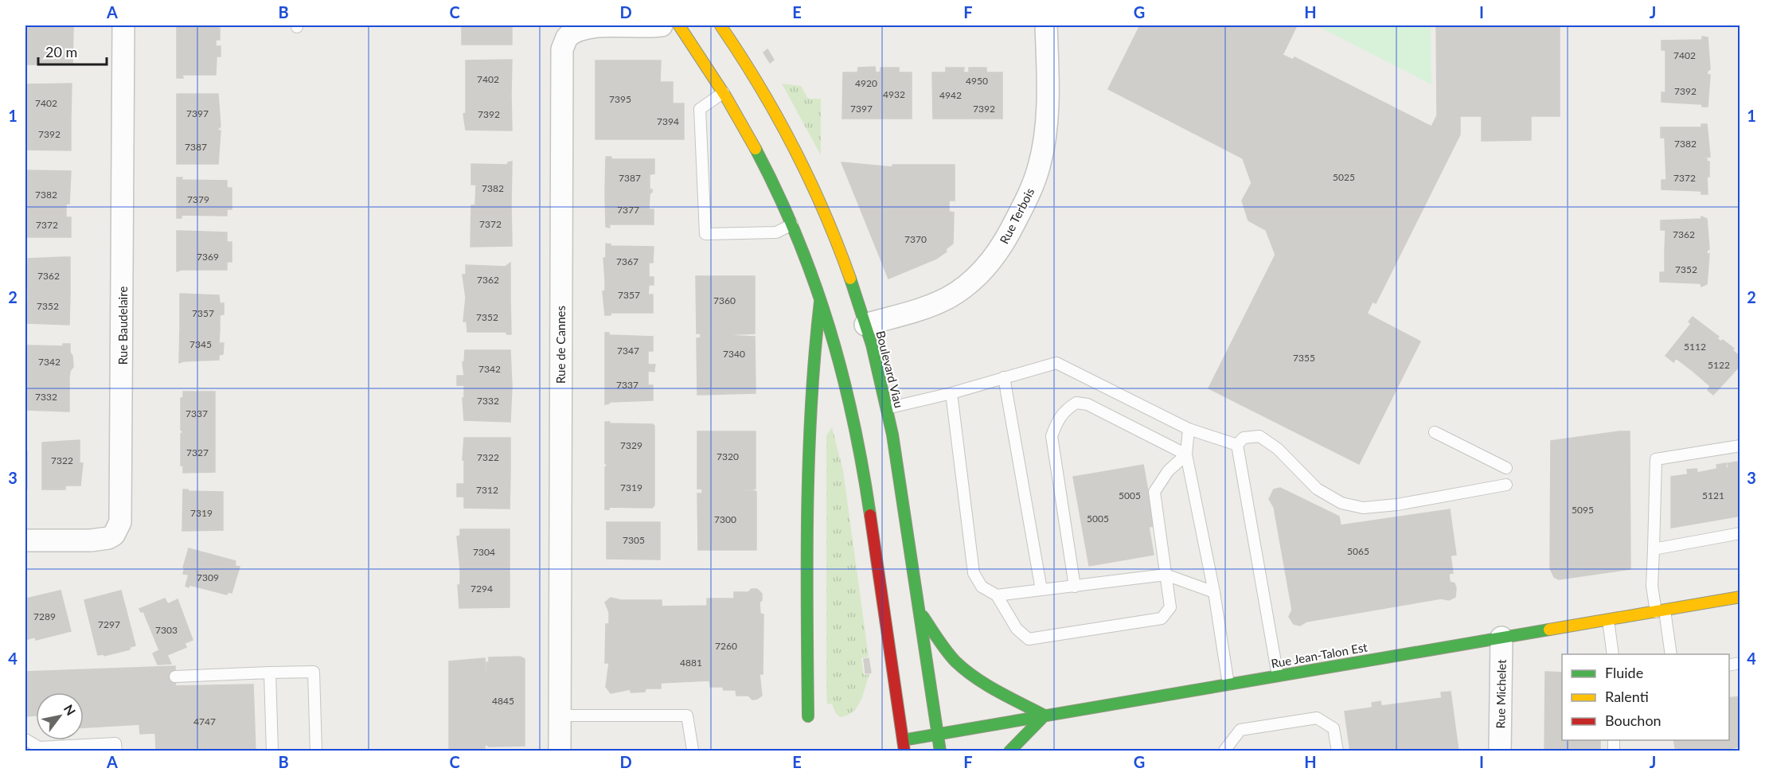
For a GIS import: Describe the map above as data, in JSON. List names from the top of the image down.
{
  "streets": {
    "main road": ["Boulevard Viau", "Rue Jean-Talon Est"],
    "street": [
      "Rue Terbois",
      "Rue Baudelaire",
      "Rue de Cannes",
      "Rue Michelet"
    ]
  },
  "crossings": [
    ["Rue Terbois", "Boulevard Viau"],
    ["Boulevard Viau", "Rue Jean-Talon Est"],
    ["Rue Jean-Talon Est", "Rue Michelet"]
  ],
  "house_numbers": [
    "7402",
    "7402",
    "4950",
    "4920",
    "7392",
    "4932",
    "4942",
    "7395",
    "7402",
    "7397",
    "7392",
    "7397",
    "7392",
    "7394",
    "7392",
    "7382",
    "7387",
    "5025",
    "7387",
    "7372",
    "7382",
    "7382",
    "7379",
    "7377",
    "7372",
    "7372",
    "7362",
    "7370",
    "7369",
    "7367",
    "7352",
    "7362",
    "7362",
    "7357",
    "7360",
    "7352",
    "7357",
    "7352",
    "7345",
    "5112",
    "7347",
    "7340",
    "7355",
    "7342",
    "5122",
    "7342",
    "7337",
    "7332",
    "7332",
    "7337",
    "7329",
    "7327",
    "7320",
    "7322",
    "7322",
    "7319",
    "7312",
    "5005",
    "5121",
    "5095",
    "7319",
    "5005",
    "7300",
    "7305",
    "5065",
    "7304",
    "7309",
    "7294",
    "7289",
    "7297",
    "7303",
    "7260",
    "4881",
    "4845",
    "4747"
  ],
  "legend": ["Fluide", "Ralenti", "Bouchon"],
  "scale_bar": "20 m",
  "north": "top right",
  "grid": {
    "columns": [
      "A",
      "B",
      "C",
      "D",
      "E",
      "F",
      "G",
      "H",
      "I",
      "J"
    ],
    "rows": [
      "1",
      "2",
      "3",
      "4"
    ]
  }
}
